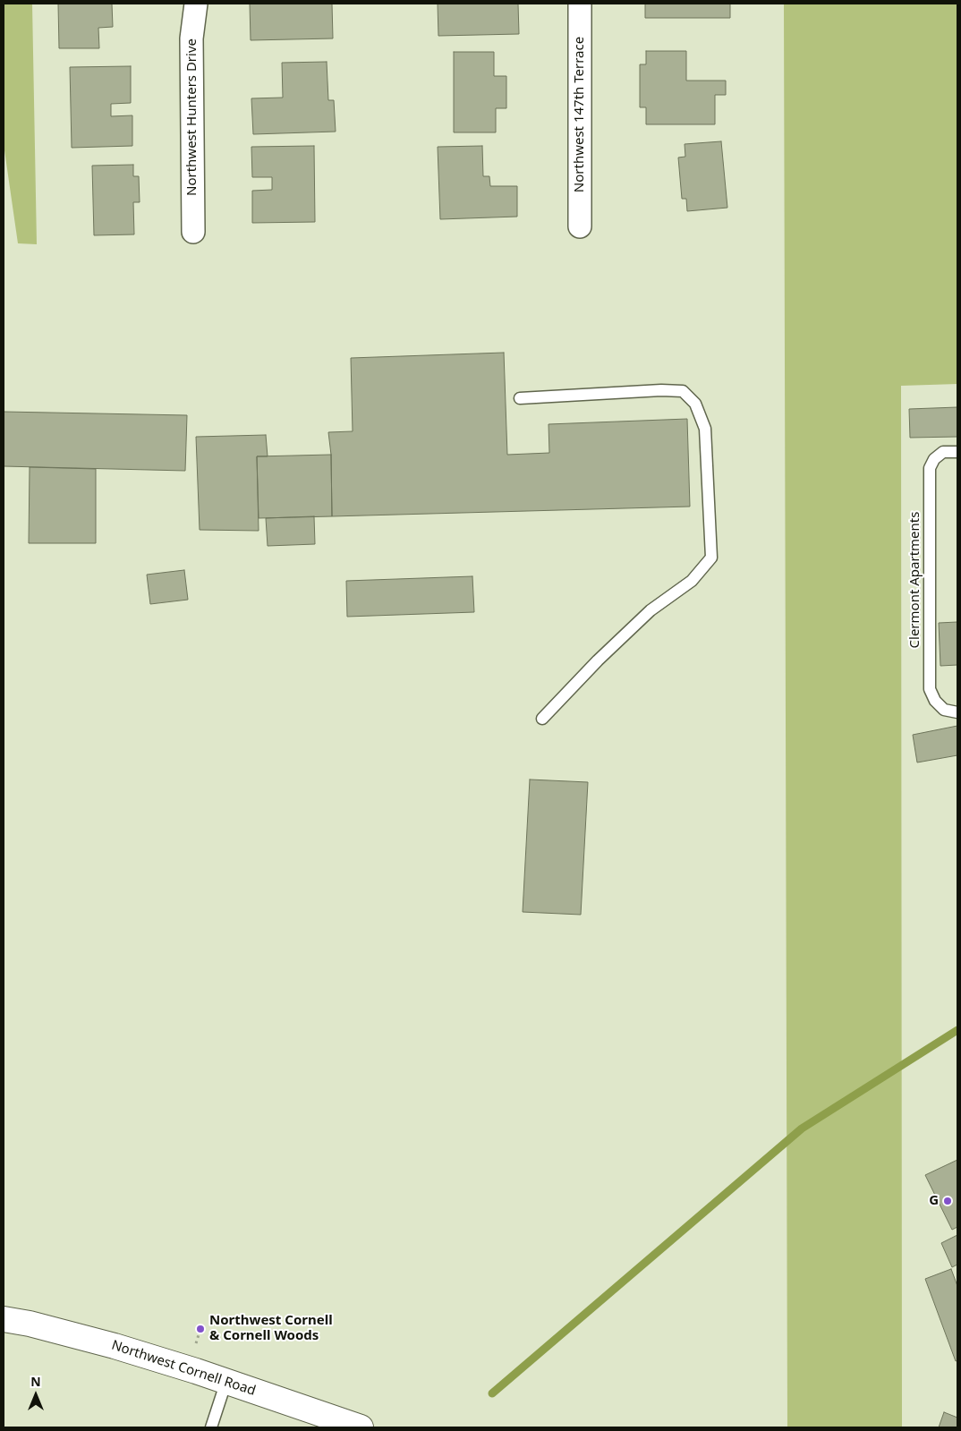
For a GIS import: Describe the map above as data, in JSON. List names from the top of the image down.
{
  "streets": {
    "main road": ["Northwest Cornell Road"],
    "street": ["Northwest 147th Terrace", "Northwest Hunters Drive"],
    "lane": ["Clermont Apartments"]
  },
  "places": ["G", "Northwest Cornell & Cornell Woods"],
  "north": "top"
}
